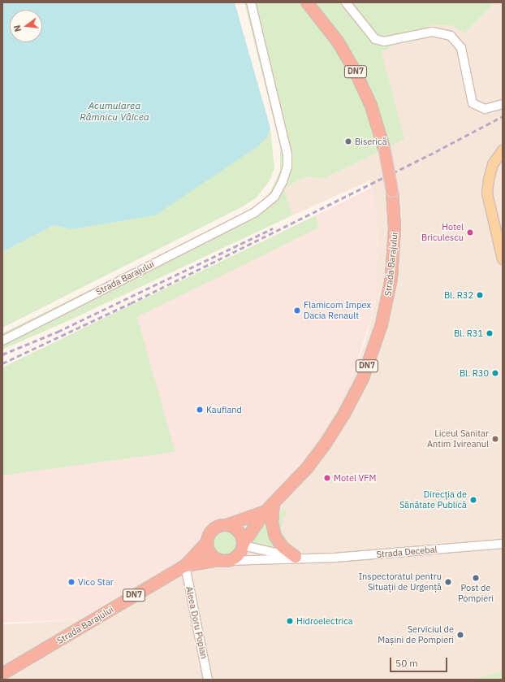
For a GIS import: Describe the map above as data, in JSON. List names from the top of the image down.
{
  "streets": {
    "highway": ["DN7", "Strada Barajului"],
    "street": ["Strada Decebal", "Aleea Doru Popian"]
  },
  "crossings": [
    ["DN7", "Strada Barajului"],
    ["DN7", "Strada Decebal"],
    ["Strada Barajului", "Strada Decebal"],
    ["Strada Barajului", "Aleea Doru Popian"]
  ],
  "water": ["Acumularea Râmnicu Vâlcea"],
  "places": [
    "Biserică",
    "Hotel Briculescu",
    "Bl. R32",
    "Flamicom Impex Dacia Renault",
    "Bl. R31",
    "Bl. R30",
    "Kaufland",
    "Liceul Sanitar Antim Ivireanul",
    "Motel VFM",
    "Direcția de Sănătate Publică",
    "Post de Pompieri",
    "Vico Star",
    "Inspectoratul pentru Situații de Urgență",
    "Hidroelectrica",
    "Serviciul de Mașini de Pompieri"
  ],
  "scale_bar": "50 m",
  "north": "left"
}
